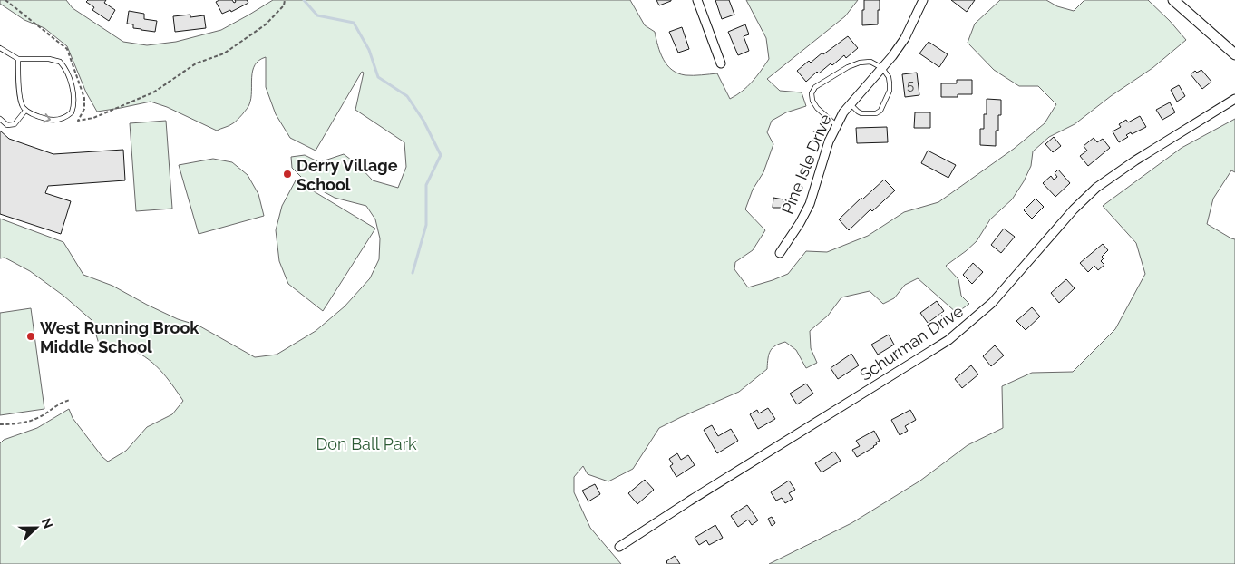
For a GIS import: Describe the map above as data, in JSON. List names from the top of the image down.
{
  "streets": {
    "street": ["Pine Isle Drive", "Schurman Drive"]
  },
  "parks": ["Don Ball Park"],
  "places": ["Derry Village School", "West Running Brook Middle School"],
  "house_numbers": ["5"],
  "north": "right"
}
